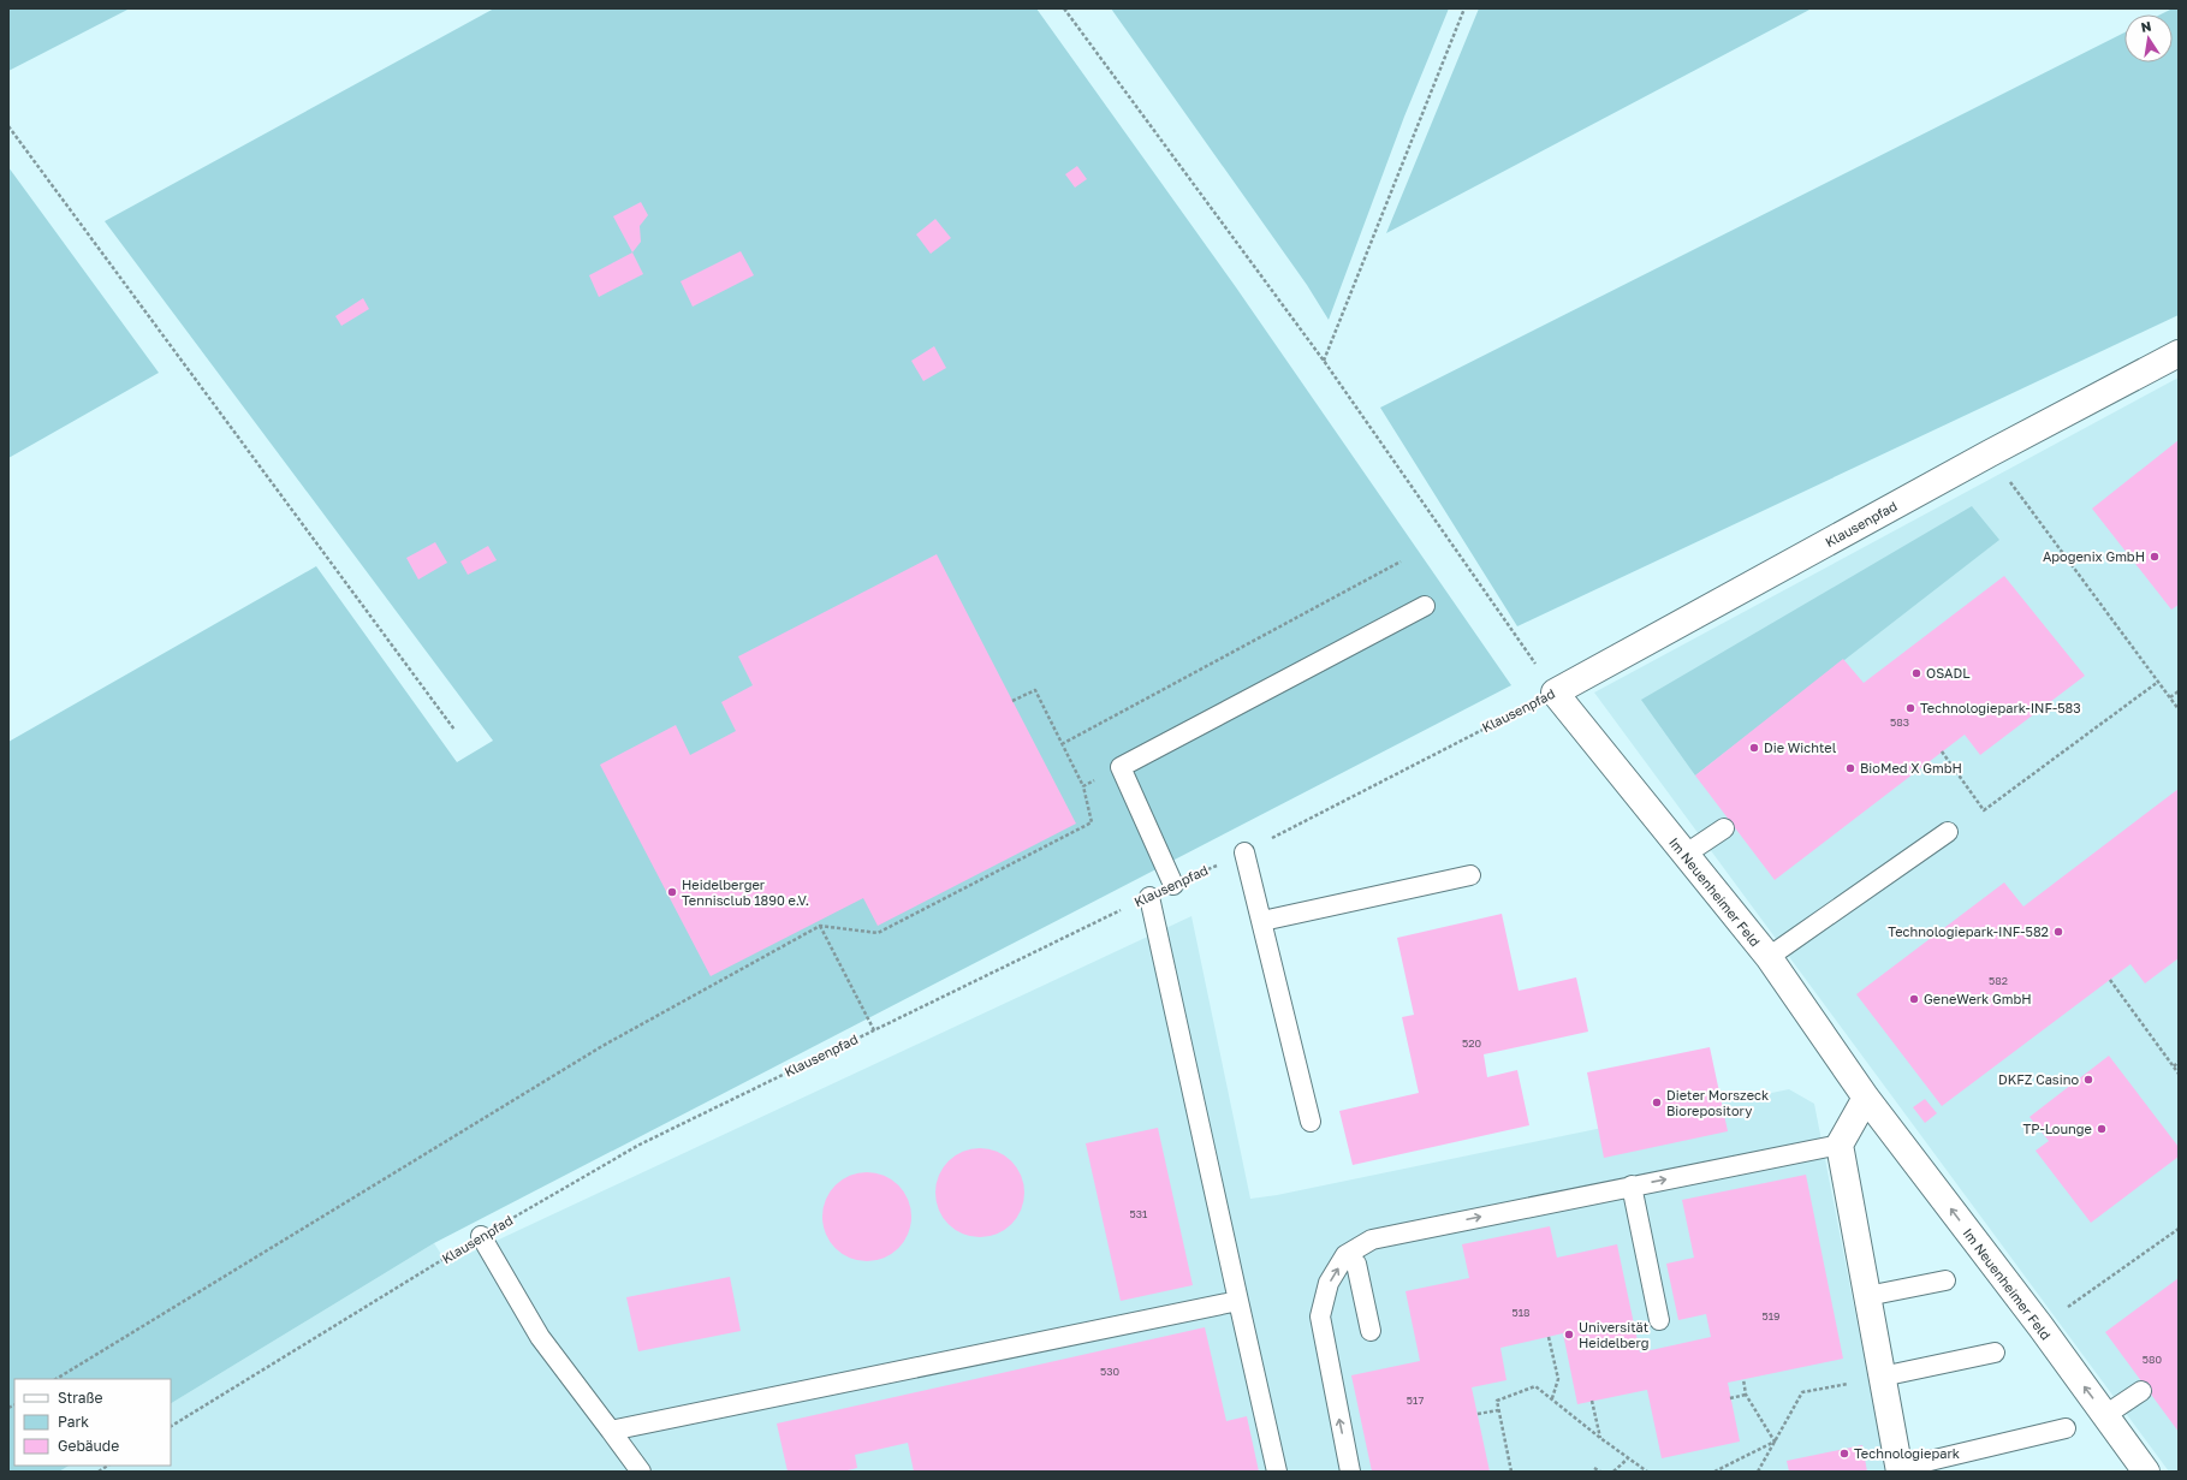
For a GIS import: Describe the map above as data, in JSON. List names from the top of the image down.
{
  "streets": {
    "street": ["Klausenpfad", "Im Neuenheimer Feld"]
  },
  "crossings": [
    ["Klausenpfad", "Im Neuenheimer Feld"]
  ],
  "one_way": ["Im Neuenheimer Feld"],
  "places": [
    "Apogenix GmbH",
    "OSADL",
    "Technologiepark-INF-583",
    "Die Wichtel",
    "BioMed X GmbH",
    "Heidelberger Tennisclub 1890 e.V.",
    "Technologiepark-INF-582",
    "GeneWerk GmbH",
    "DKFZ Casino",
    "Dieter Morszeck Biorepository",
    "TP-Lounge",
    "Universität Heidelberg",
    "Technologiepark"
  ],
  "house_numbers": [
    "583",
    "582",
    "520",
    "531",
    "518",
    "519",
    "580",
    "530",
    "517"
  ],
  "legend": ["Straße", "Park", "Gebäude"],
  "north": "top"
}
